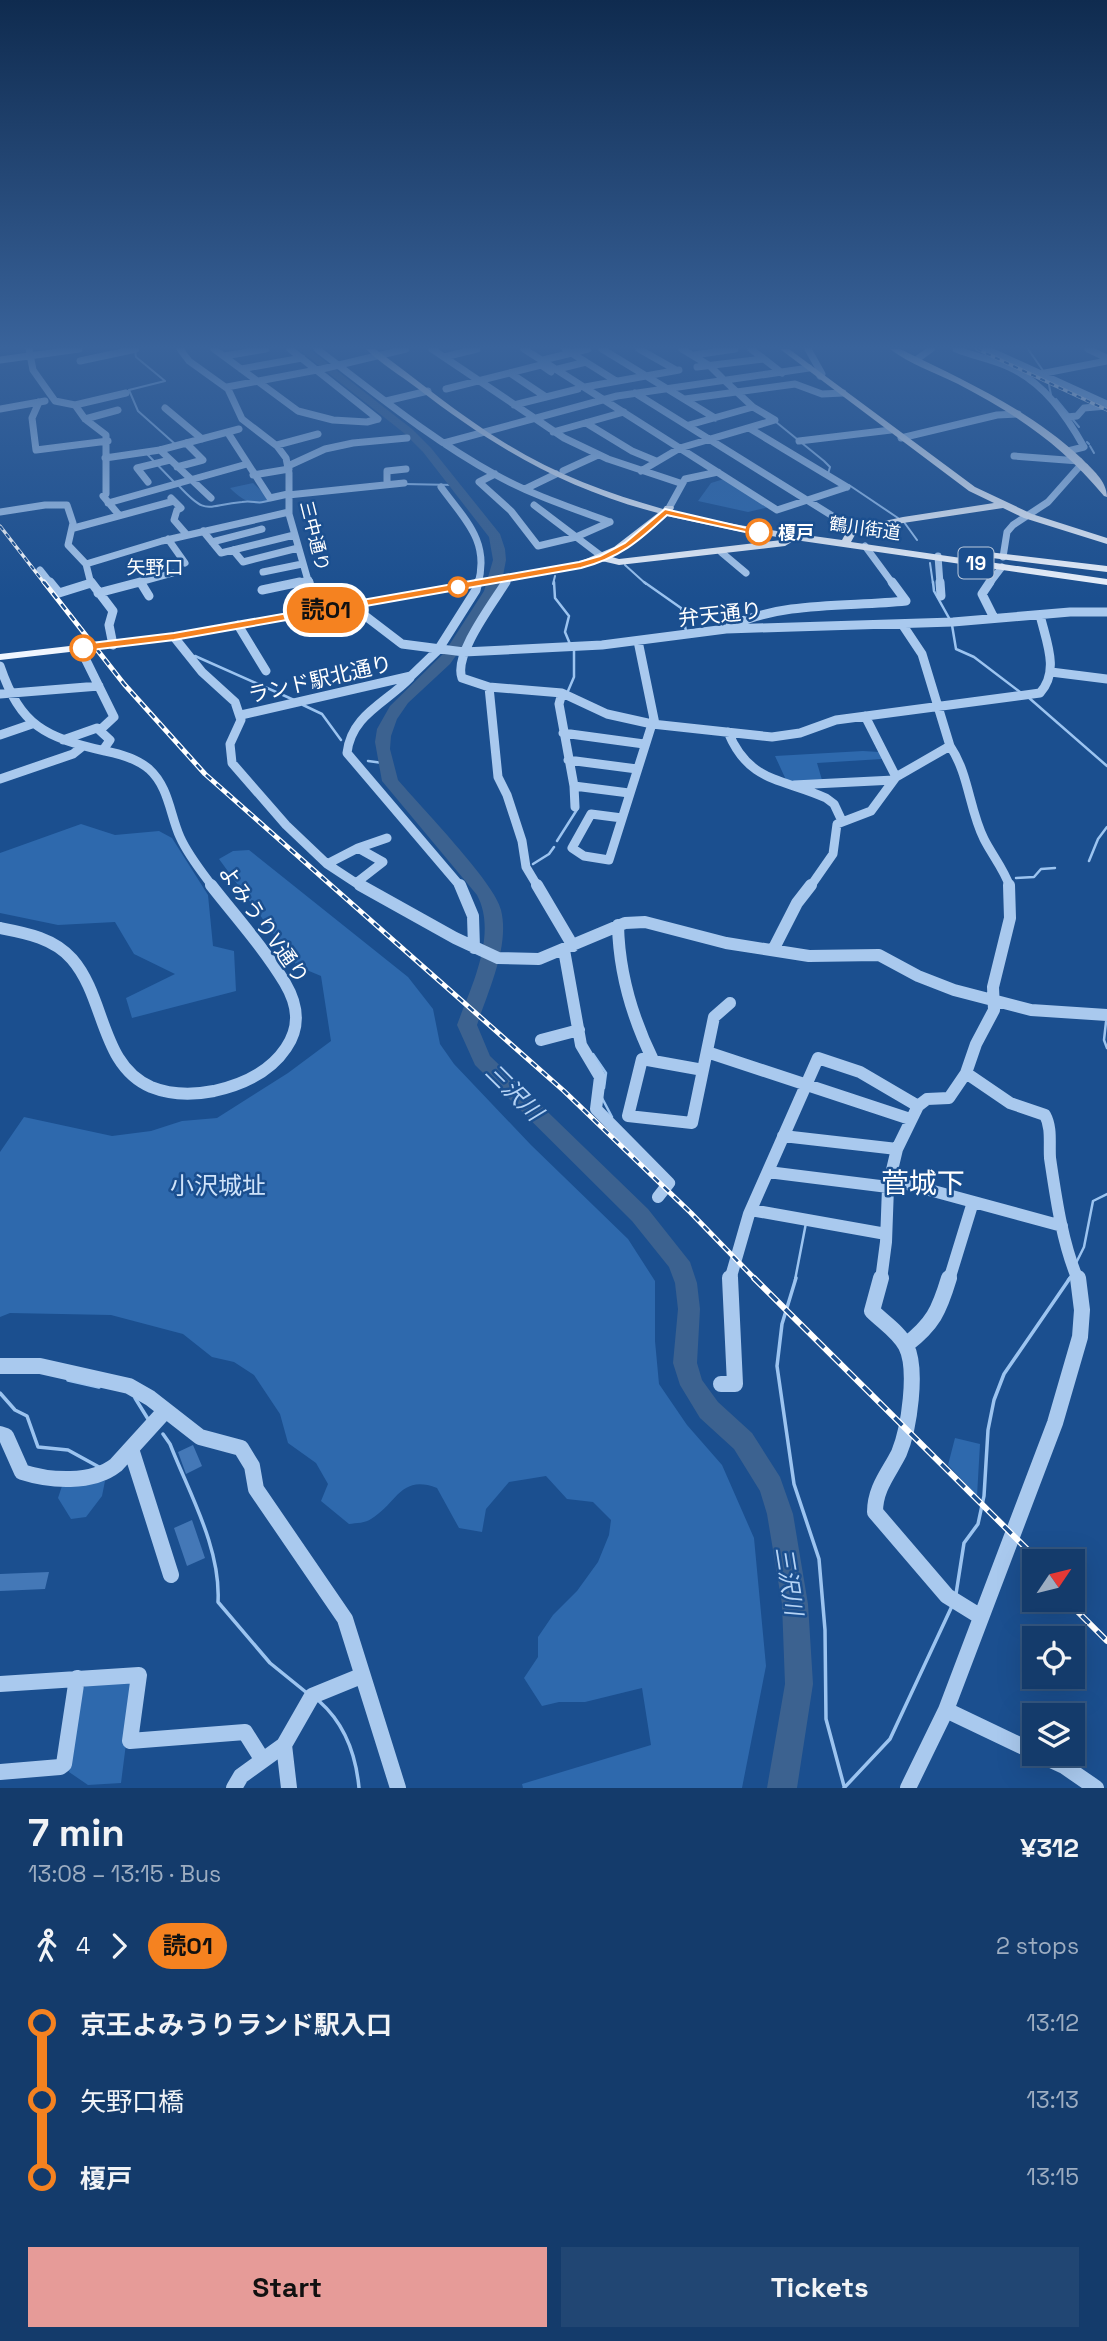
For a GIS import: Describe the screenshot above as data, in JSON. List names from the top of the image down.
{
  "streets": {
    "main road": ["鶴川街道", "19"],
    "street": [
      "三中通り",
      "弁天通り",
      "ランド駅北通り",
      "よみうりV通り"
    ]
  },
  "crossings": [
    ["弁天通り", "ランド駅北通り"]
  ],
  "districts": ["矢野口", "菅城下"],
  "water": ["三沢川"],
  "parks": ["小沢城址"],
  "places": ["榎戸"],
  "lines": ["bus line 読01"],
  "north": "top right",
  "page": {
    "on_map": "読01",
    "heading": ["7 min", "13:08 – 13:15 · Bus", "¥312"],
    "legs": ["4", "読01", "2 stops"],
    "list": [
      {
        "name": "京王よみうりランド駅入口",
        "value": "13:12"
      },
      {
        "name": "矢野口橋",
        "value": "13:13"
      },
      {
        "name": "榎戸",
        "value": "13:15"
      }
    ],
    "buttons": ["Start", "Tickets"]
  }
}
